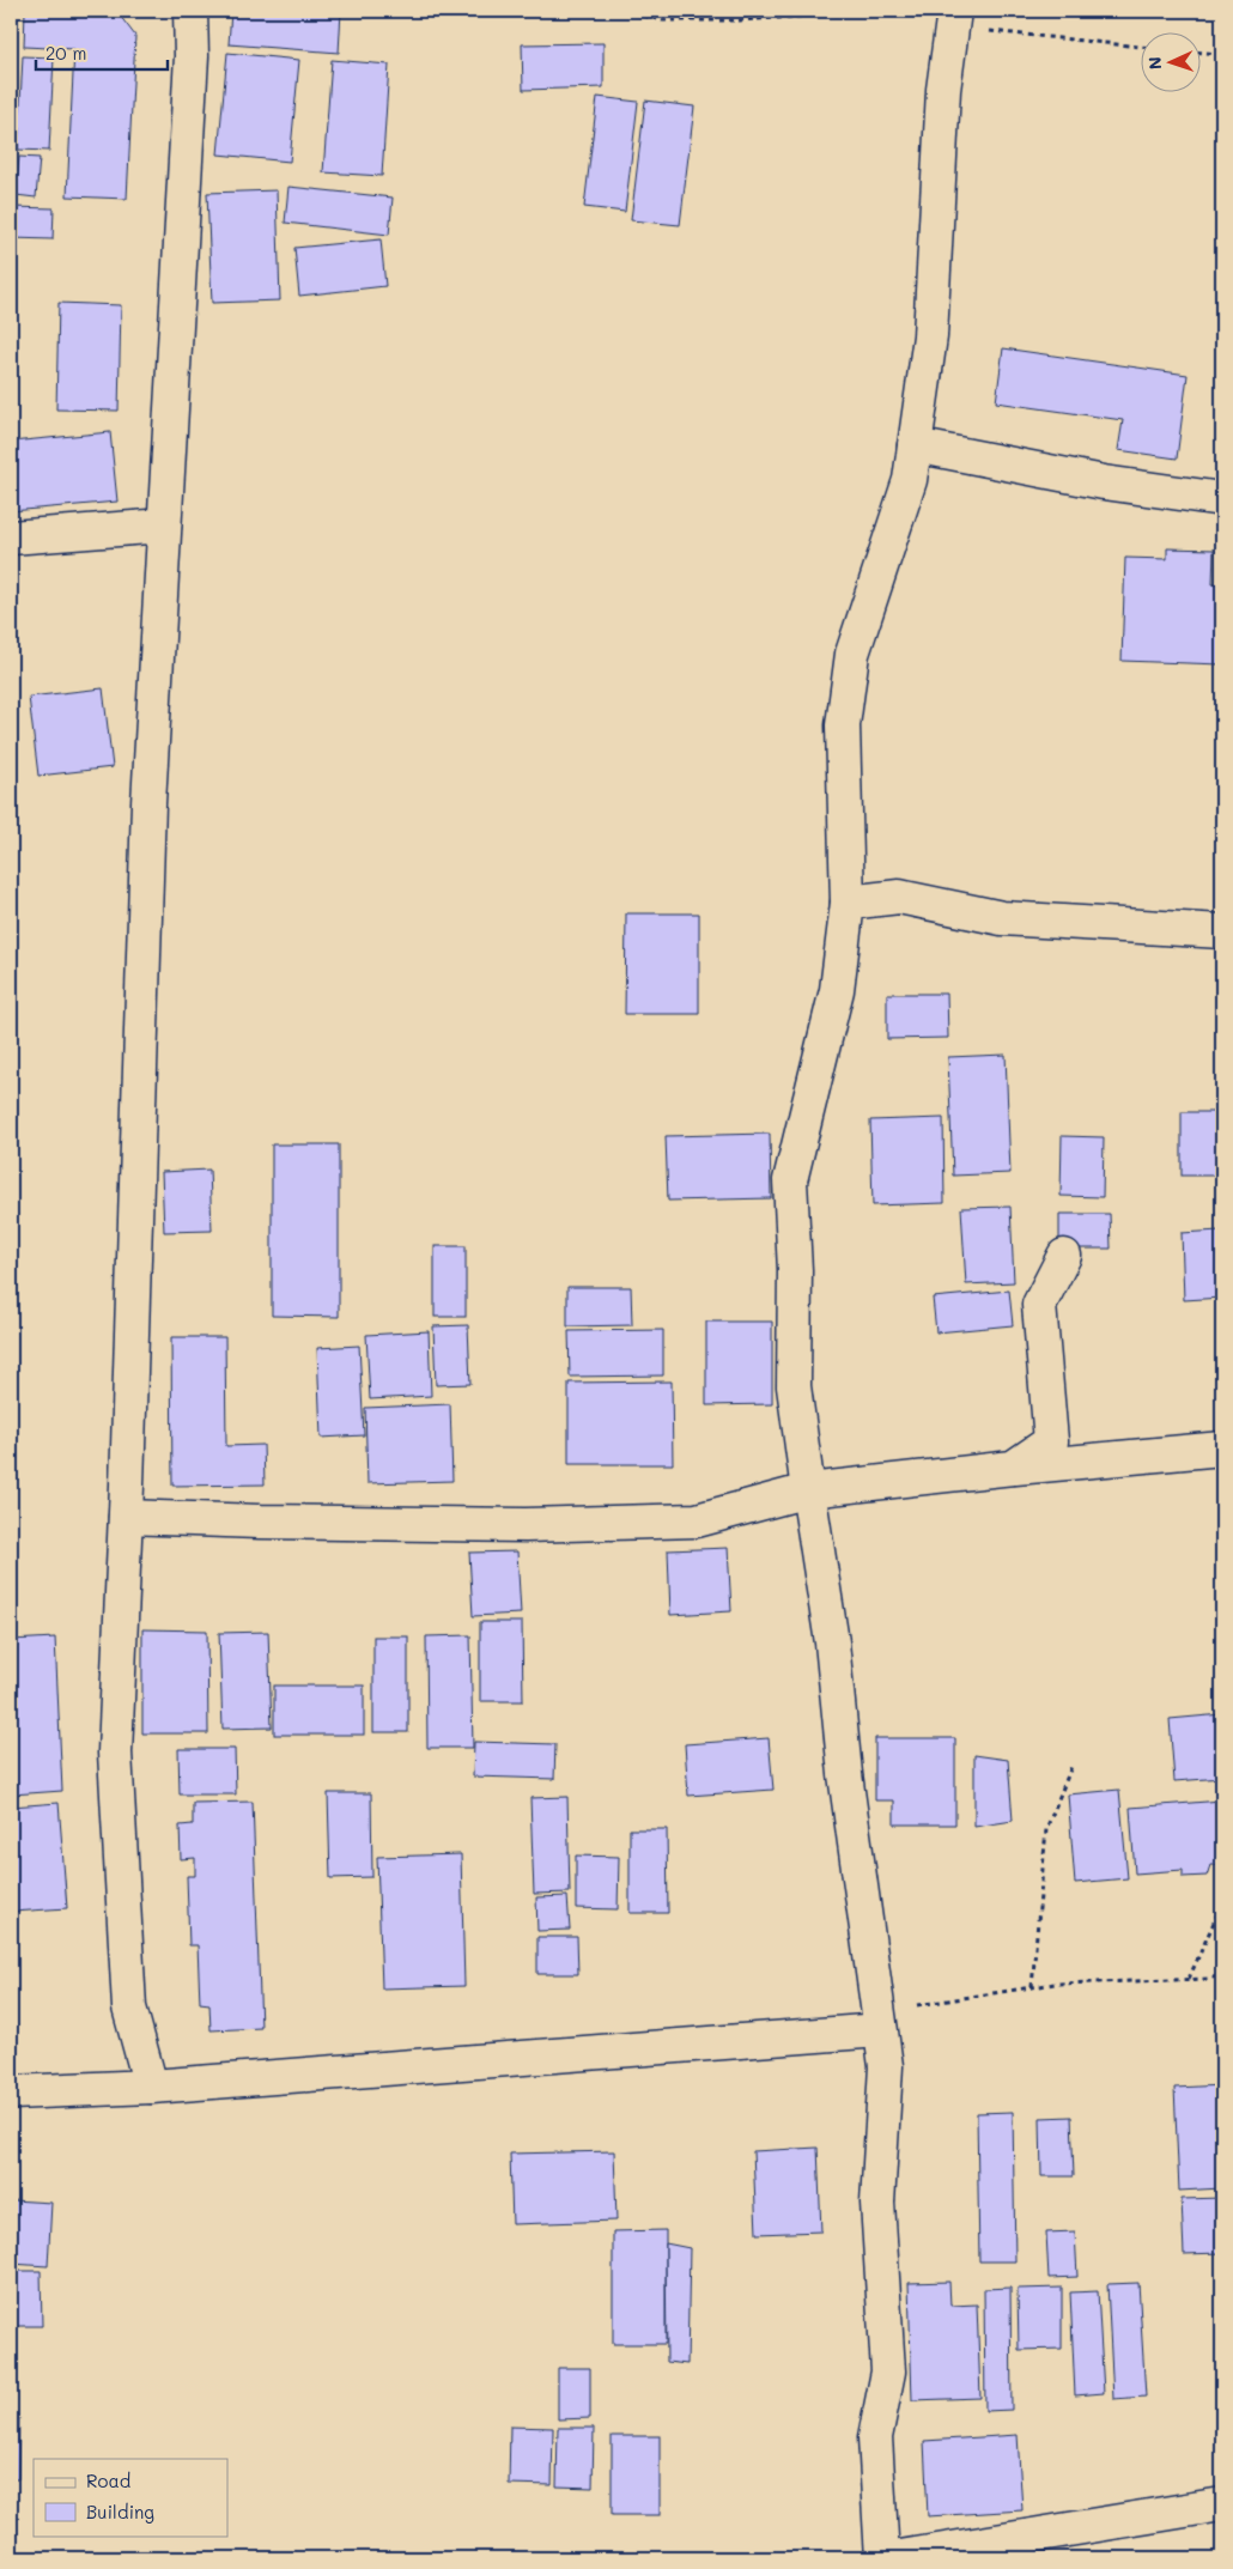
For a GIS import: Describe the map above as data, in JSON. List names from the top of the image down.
{
  "legend": ["Road", "Building"],
  "scale_bar": "20 m",
  "north": "left"
}
